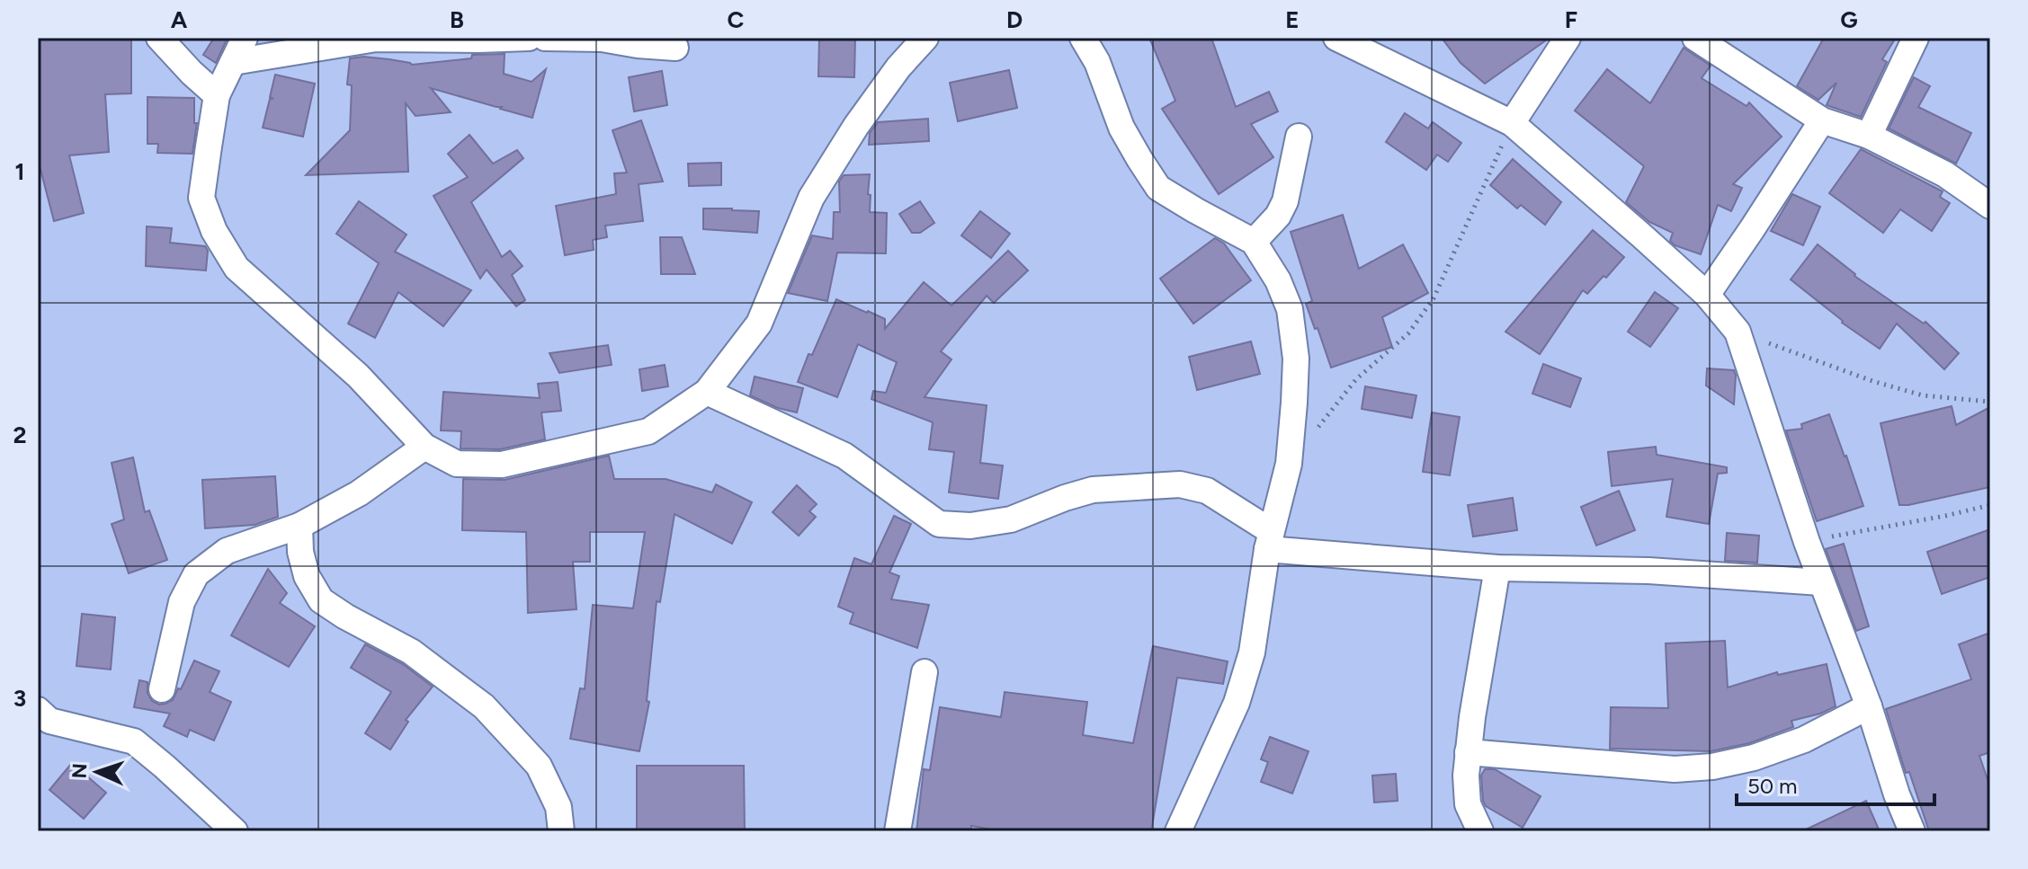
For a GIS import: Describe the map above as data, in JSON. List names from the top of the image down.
{
  "scale_bar": "50 m",
  "north": "left",
  "grid": {
    "columns": [
      "A",
      "B",
      "C",
      "D",
      "E",
      "F",
      "G"
    ],
    "rows": ["1", "2", "3"]
  }
}
